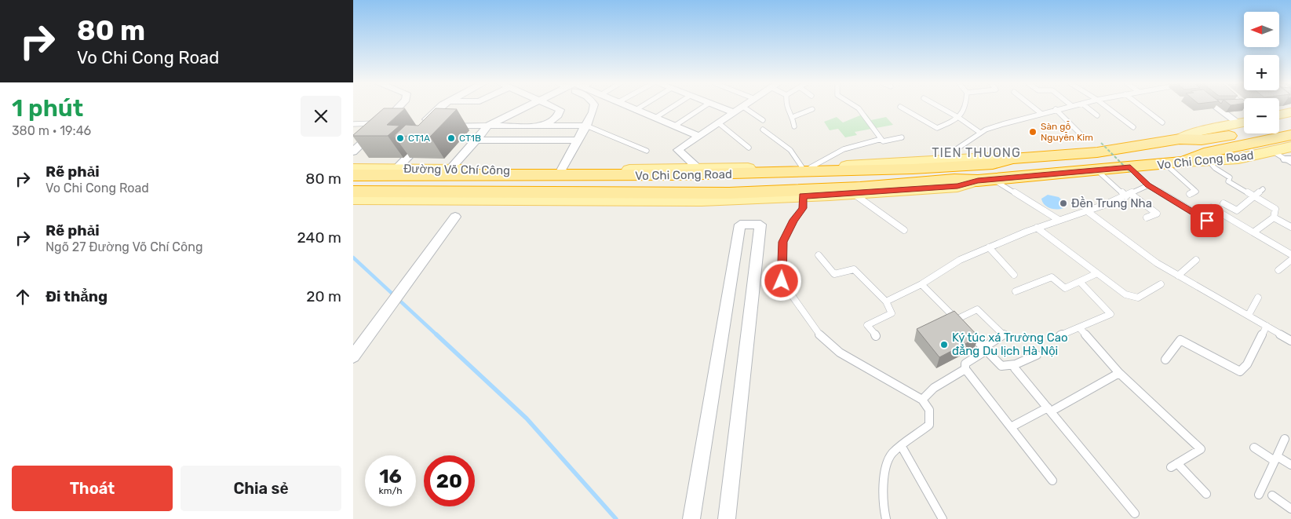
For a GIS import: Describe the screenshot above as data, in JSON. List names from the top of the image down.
{
  "streets": {
    "highway": ["Vo Chi Cong Road"],
    "main road": ["Đường Võ Chí Công"]
  },
  "crossings": [
    ["Vo Chi Cong Road", "Đường Võ Chí Công"]
  ],
  "districts": ["TIEN THUONG"],
  "places": [
    "Sàn gỗ Nguyễn Kim",
    "CT1A",
    "CT1B",
    "Đền Trung Nha",
    "Ký túc xá Trường Cao đẳng Du lịch Hà Nội"
  ],
  "north": "left",
  "page": {
    "turn": ["80 m", "Vo Chi Cong Road"],
    "map_buttons": ["+", "−"],
    "heading": ["1 phút", "380 m · 19:46"],
    "list": [
      {
        "name": "Rẽ phải",
        "note": "Vo Chi Cong Road",
        "value": "80 m"
      },
      {
        "name": "Rẽ phải",
        "note": "Ngõ 27 Đường Võ Chí Công",
        "value": "240 m"
      },
      {
        "name": "Đi thẳng",
        "value": "20 m"
      }
    ],
    "speed": "16 km/h",
    "limit": "20",
    "buttons": ["Thoát", "Chia sẻ"]
  }
}
